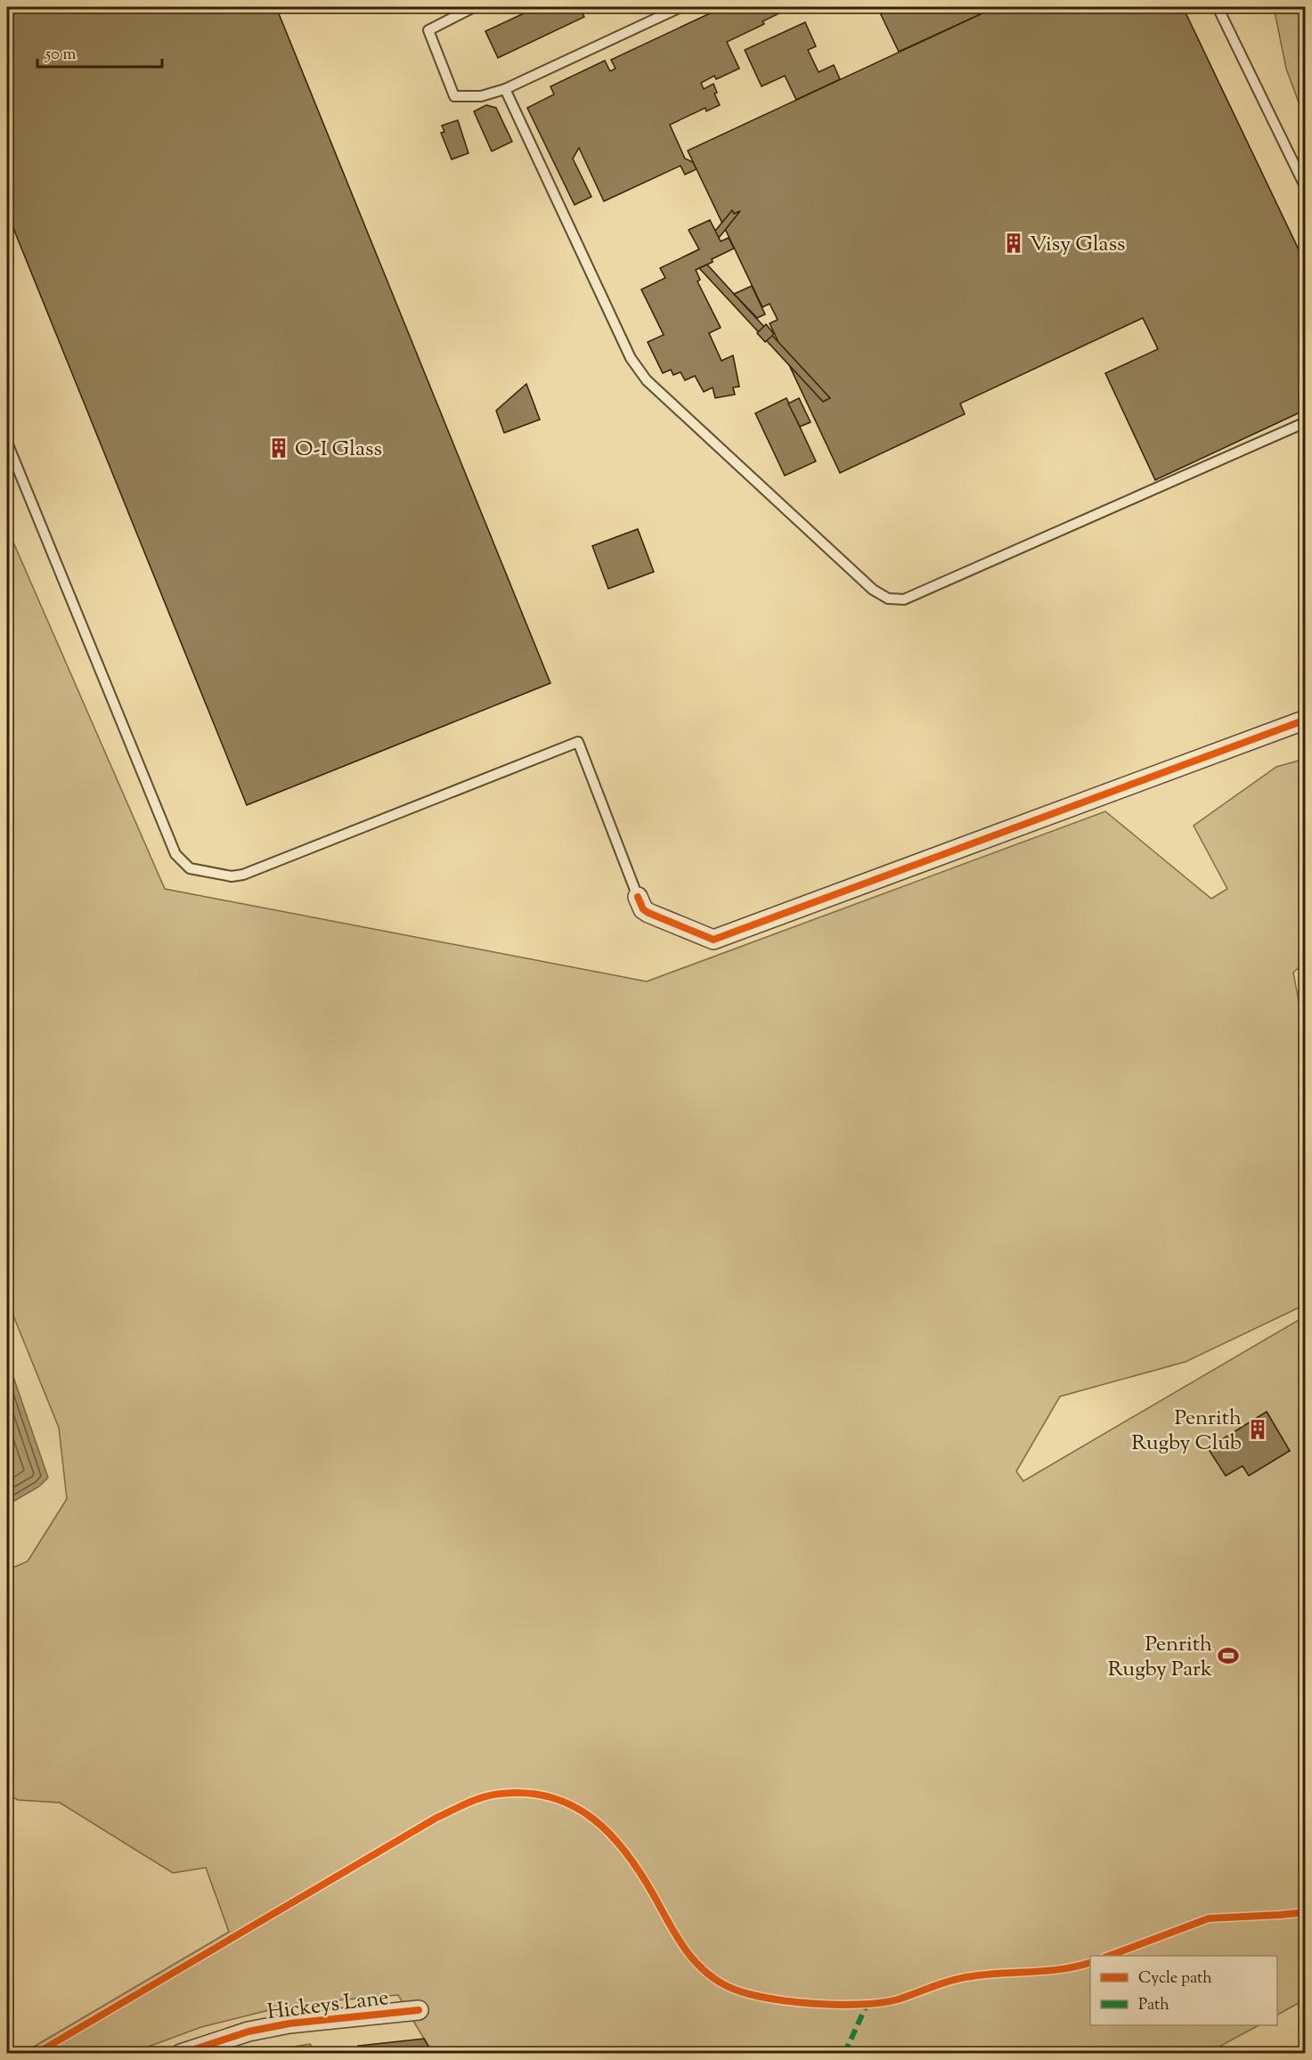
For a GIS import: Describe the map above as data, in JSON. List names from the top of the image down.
{
  "streets": {
    "street": ["Hickeys Lane"]
  },
  "places": {
    "building": ["Visy Glass", "O-I Glass", "Penrith Rugby Club"],
    "sports": ["Penrith Rugby Park"]
  },
  "legend": ["Cycle path", "Path"],
  "scale_bar": "50 m"
}
